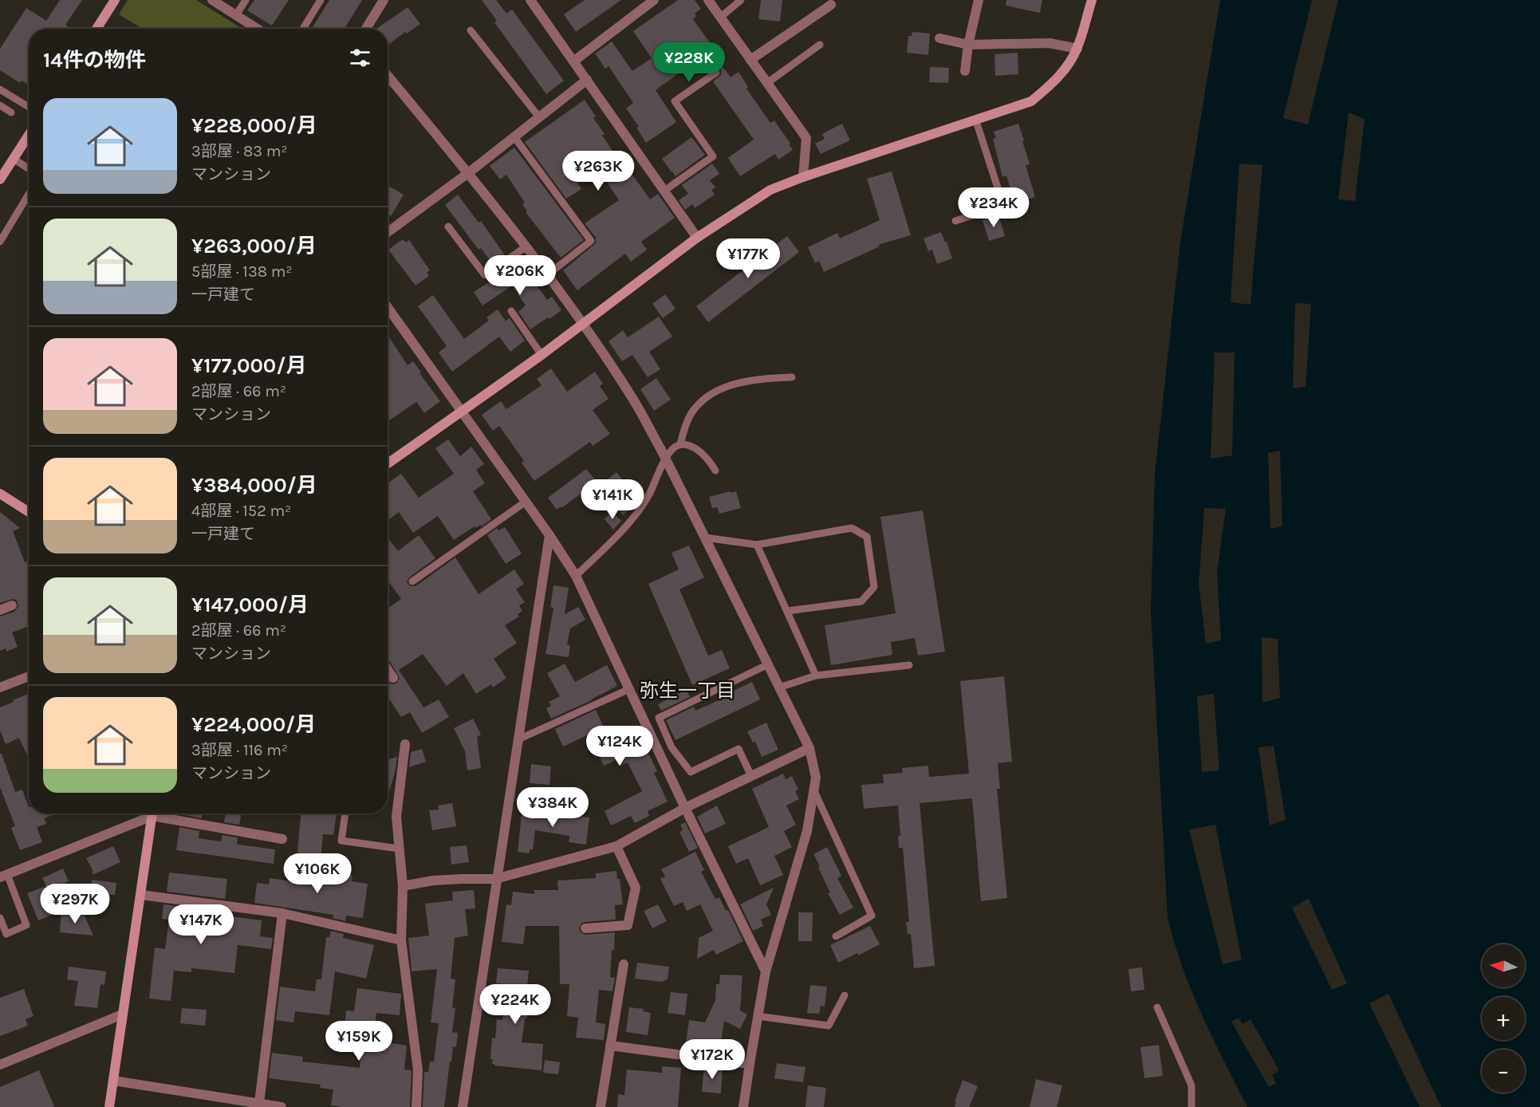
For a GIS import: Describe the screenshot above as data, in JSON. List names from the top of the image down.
{
  "districts": ["弥生一丁目"],
  "north": "left",
  "page": {
    "heading": "14件の物件",
    "price": [
      "¥228K",
      "¥263K",
      "¥234K",
      "¥177K",
      "¥206K",
      "¥141K",
      "¥124K",
      "¥384K",
      "¥106K",
      "¥297K",
      "¥147K",
      "¥224K",
      "¥159K",
      "¥172K"
    ],
    "list": [
      {
        "name": "¥228,000/月",
        "note": "3部屋 · 83 m² · マンション"
      },
      {
        "name": "¥263,000/月",
        "note": "5部屋 · 138 m² · 一戸建て"
      },
      {
        "name": "¥177,000/月",
        "note": "2部屋 · 66 m² · マンション"
      },
      {
        "name": "¥384,000/月",
        "note": "4部屋 · 152 m² · 一戸建て"
      },
      {
        "name": "¥147,000/月",
        "note": "2部屋 · 66 m² · マンション"
      },
      {
        "name": "¥224,000/月",
        "note": "3部屋 · 116 m² · マンション"
      }
    ],
    "map_buttons": ["+", "−"]
  }
}
